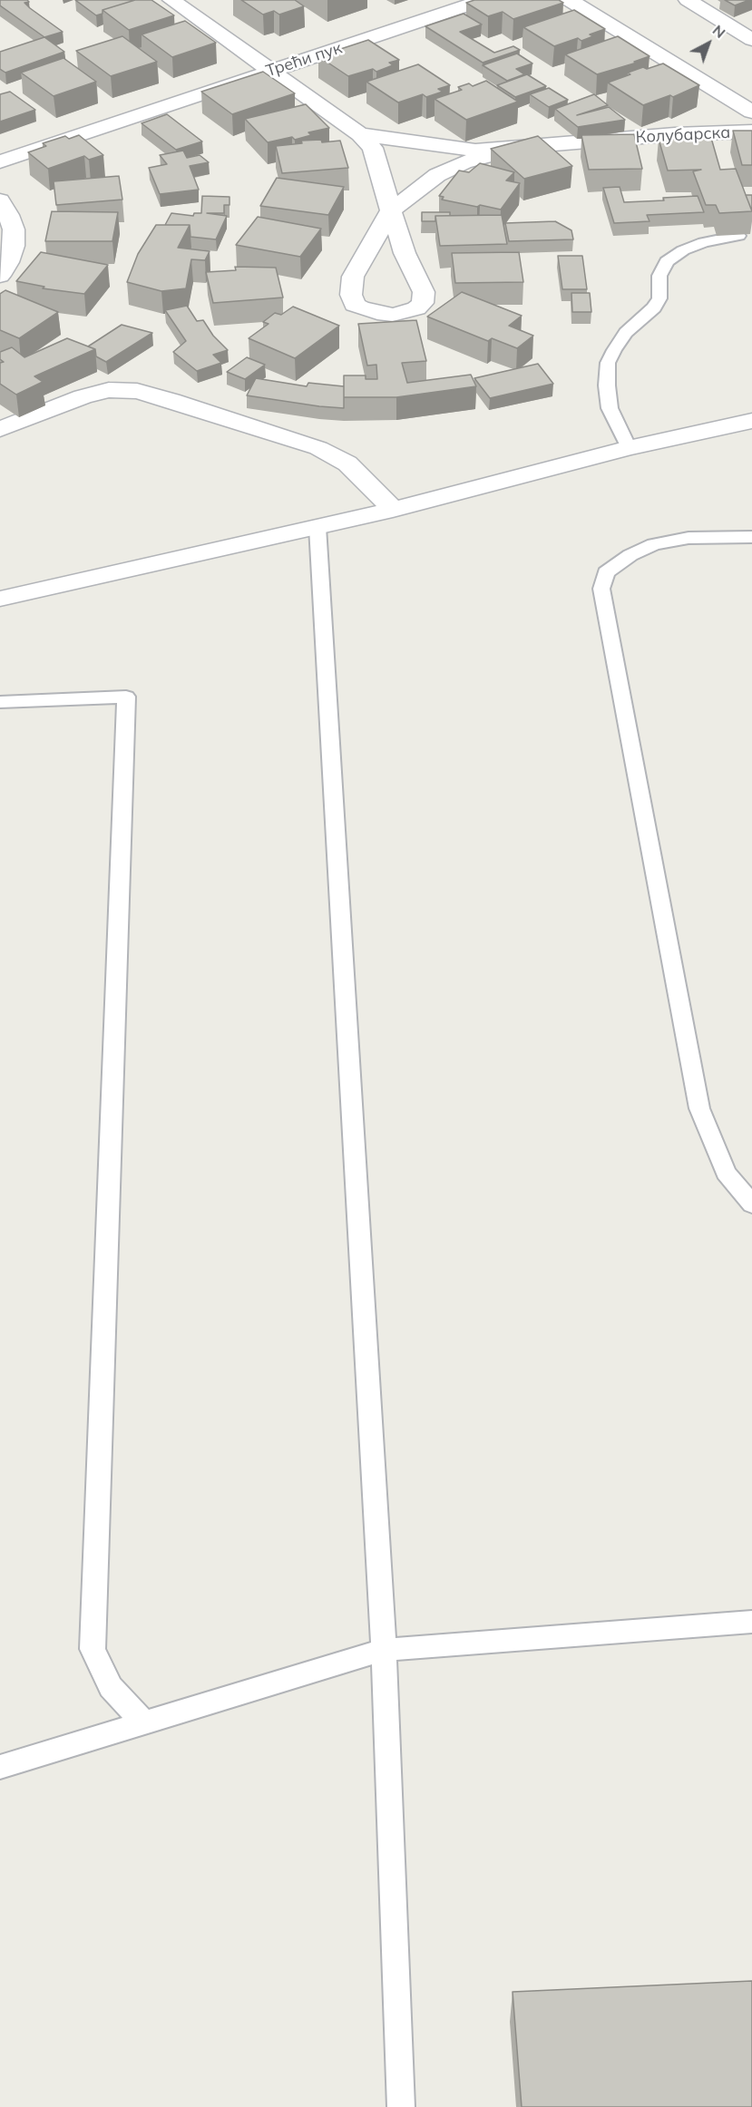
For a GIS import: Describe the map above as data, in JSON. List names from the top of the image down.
{
  "streets": {
    "street": ["Трећи пук", "Колубарска"]
  },
  "crossings": [
    ["Трећи пук", "Колубарска"]
  ],
  "north": "top right"
}
